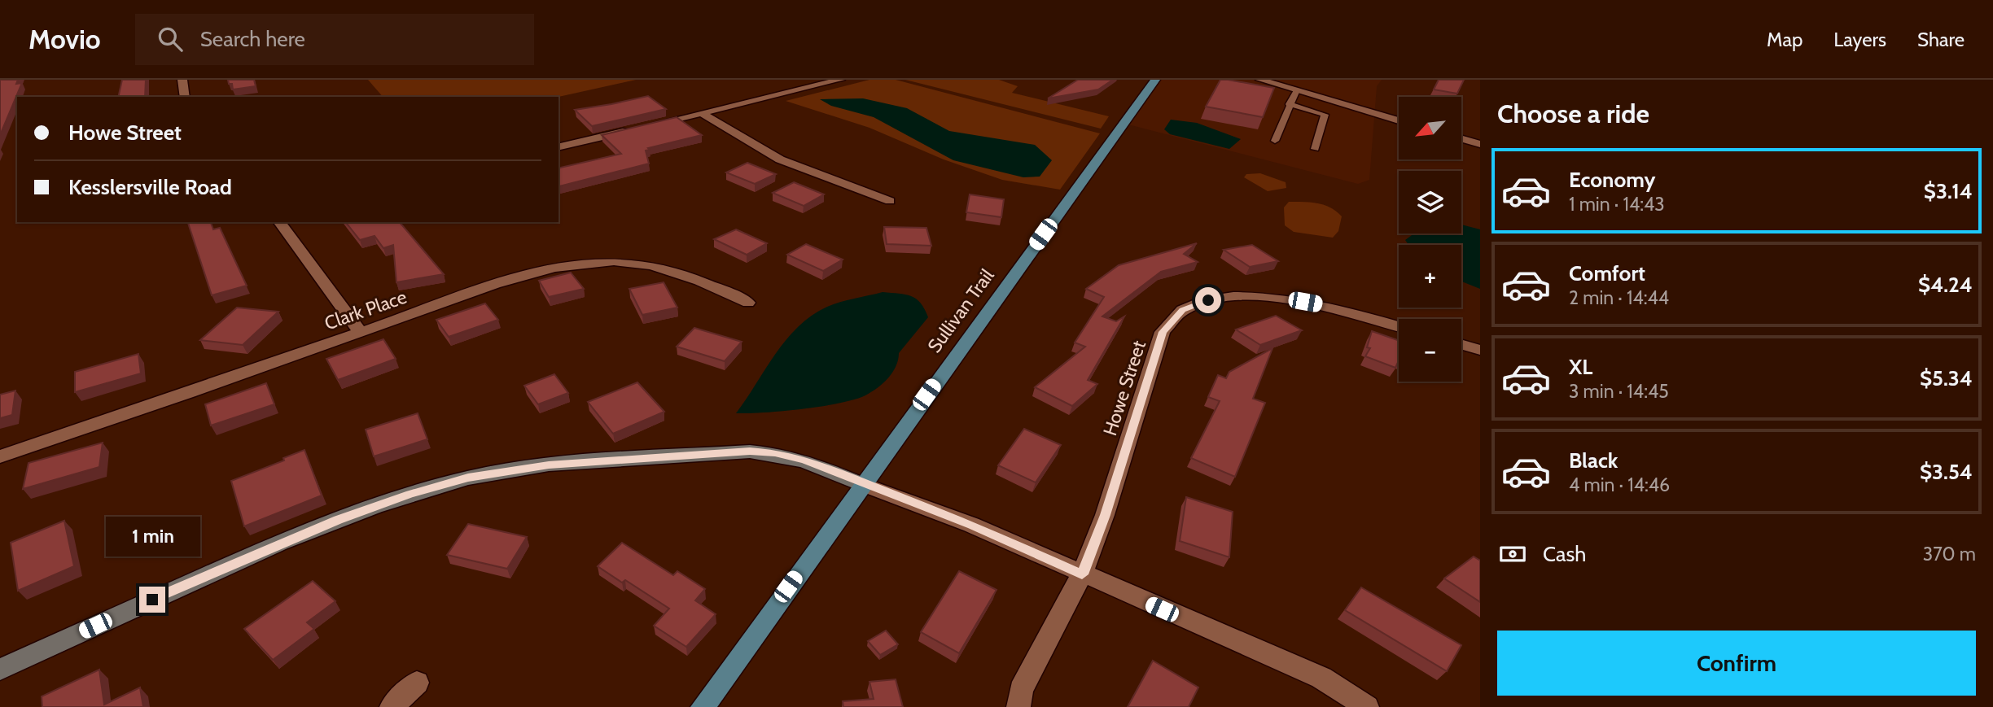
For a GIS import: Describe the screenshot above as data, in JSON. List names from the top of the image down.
{
  "streets": {
    "main road": ["Sullivan Trail"],
    "street": ["Clark Place", "Howe Street"]
  },
  "north": "bottom left",
  "page": {
    "header": "Movio",
    "search": "Search here",
    "nav": ["Map", "Layers", "Share"],
    "heading": "Choose a ride",
    "map_buttons": ["+", "−"],
    "banner": ["Howe Street", "Kesslersville Road"],
    "list": [
      {
        "name": "Economy",
        "note": "1 min · 14:43",
        "value": "$3.14"
      },
      {
        "name": "Comfort",
        "note": "2 min · 14:44",
        "value": "$4.24"
      },
      {
        "name": "XL",
        "note": "3 min · 14:45",
        "value": "$5.34"
      },
      {
        "name": "Black",
        "note": "4 min · 14:46",
        "value": "$3.54"
      }
    ],
    "bubble": "1 min",
    "pay": ["Cash", "370 m"],
    "buttons": "Confirm"
  }
}
